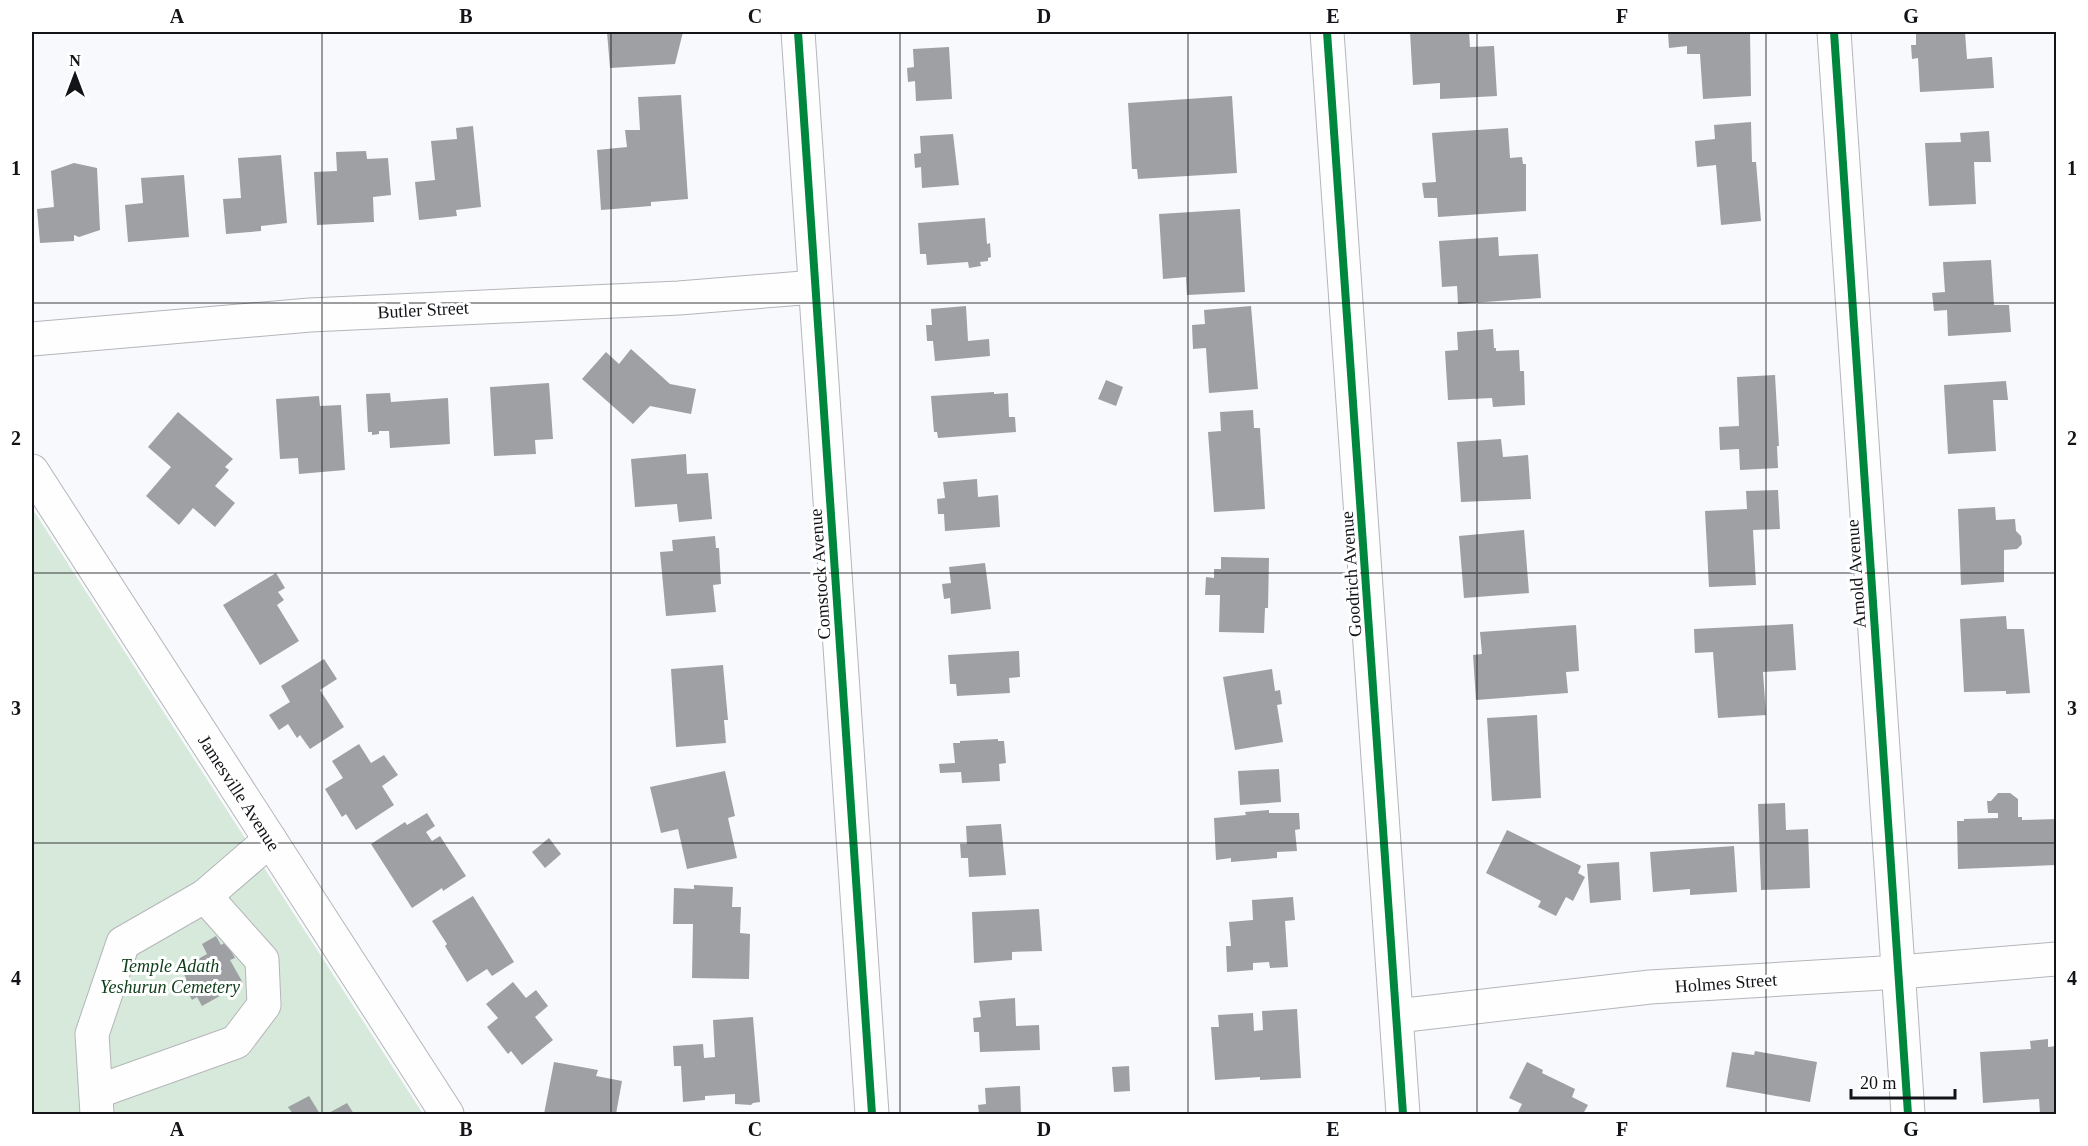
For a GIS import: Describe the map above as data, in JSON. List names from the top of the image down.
{
  "streets": {
    "street": [
      "Butler Street",
      "Comstock Avenue",
      "Goodrich Avenue",
      "Arnold Avenue",
      "Jamesville Avenue",
      "Holmes Street"
    ]
  },
  "crossings": [
    ["Butler Street", "Comstock Avenue"],
    ["Goodrich Avenue", "Holmes Street"],
    ["Arnold Avenue", "Holmes Street"]
  ],
  "parks": ["Temple Adath Yeshurun Cemetery"],
  "scale_bar": "20 m",
  "north": "top",
  "grid": {
    "columns": [
      "A",
      "B",
      "C",
      "D",
      "E",
      "F",
      "G"
    ],
    "rows": [
      "1",
      "2",
      "3",
      "4"
    ]
  }
}
